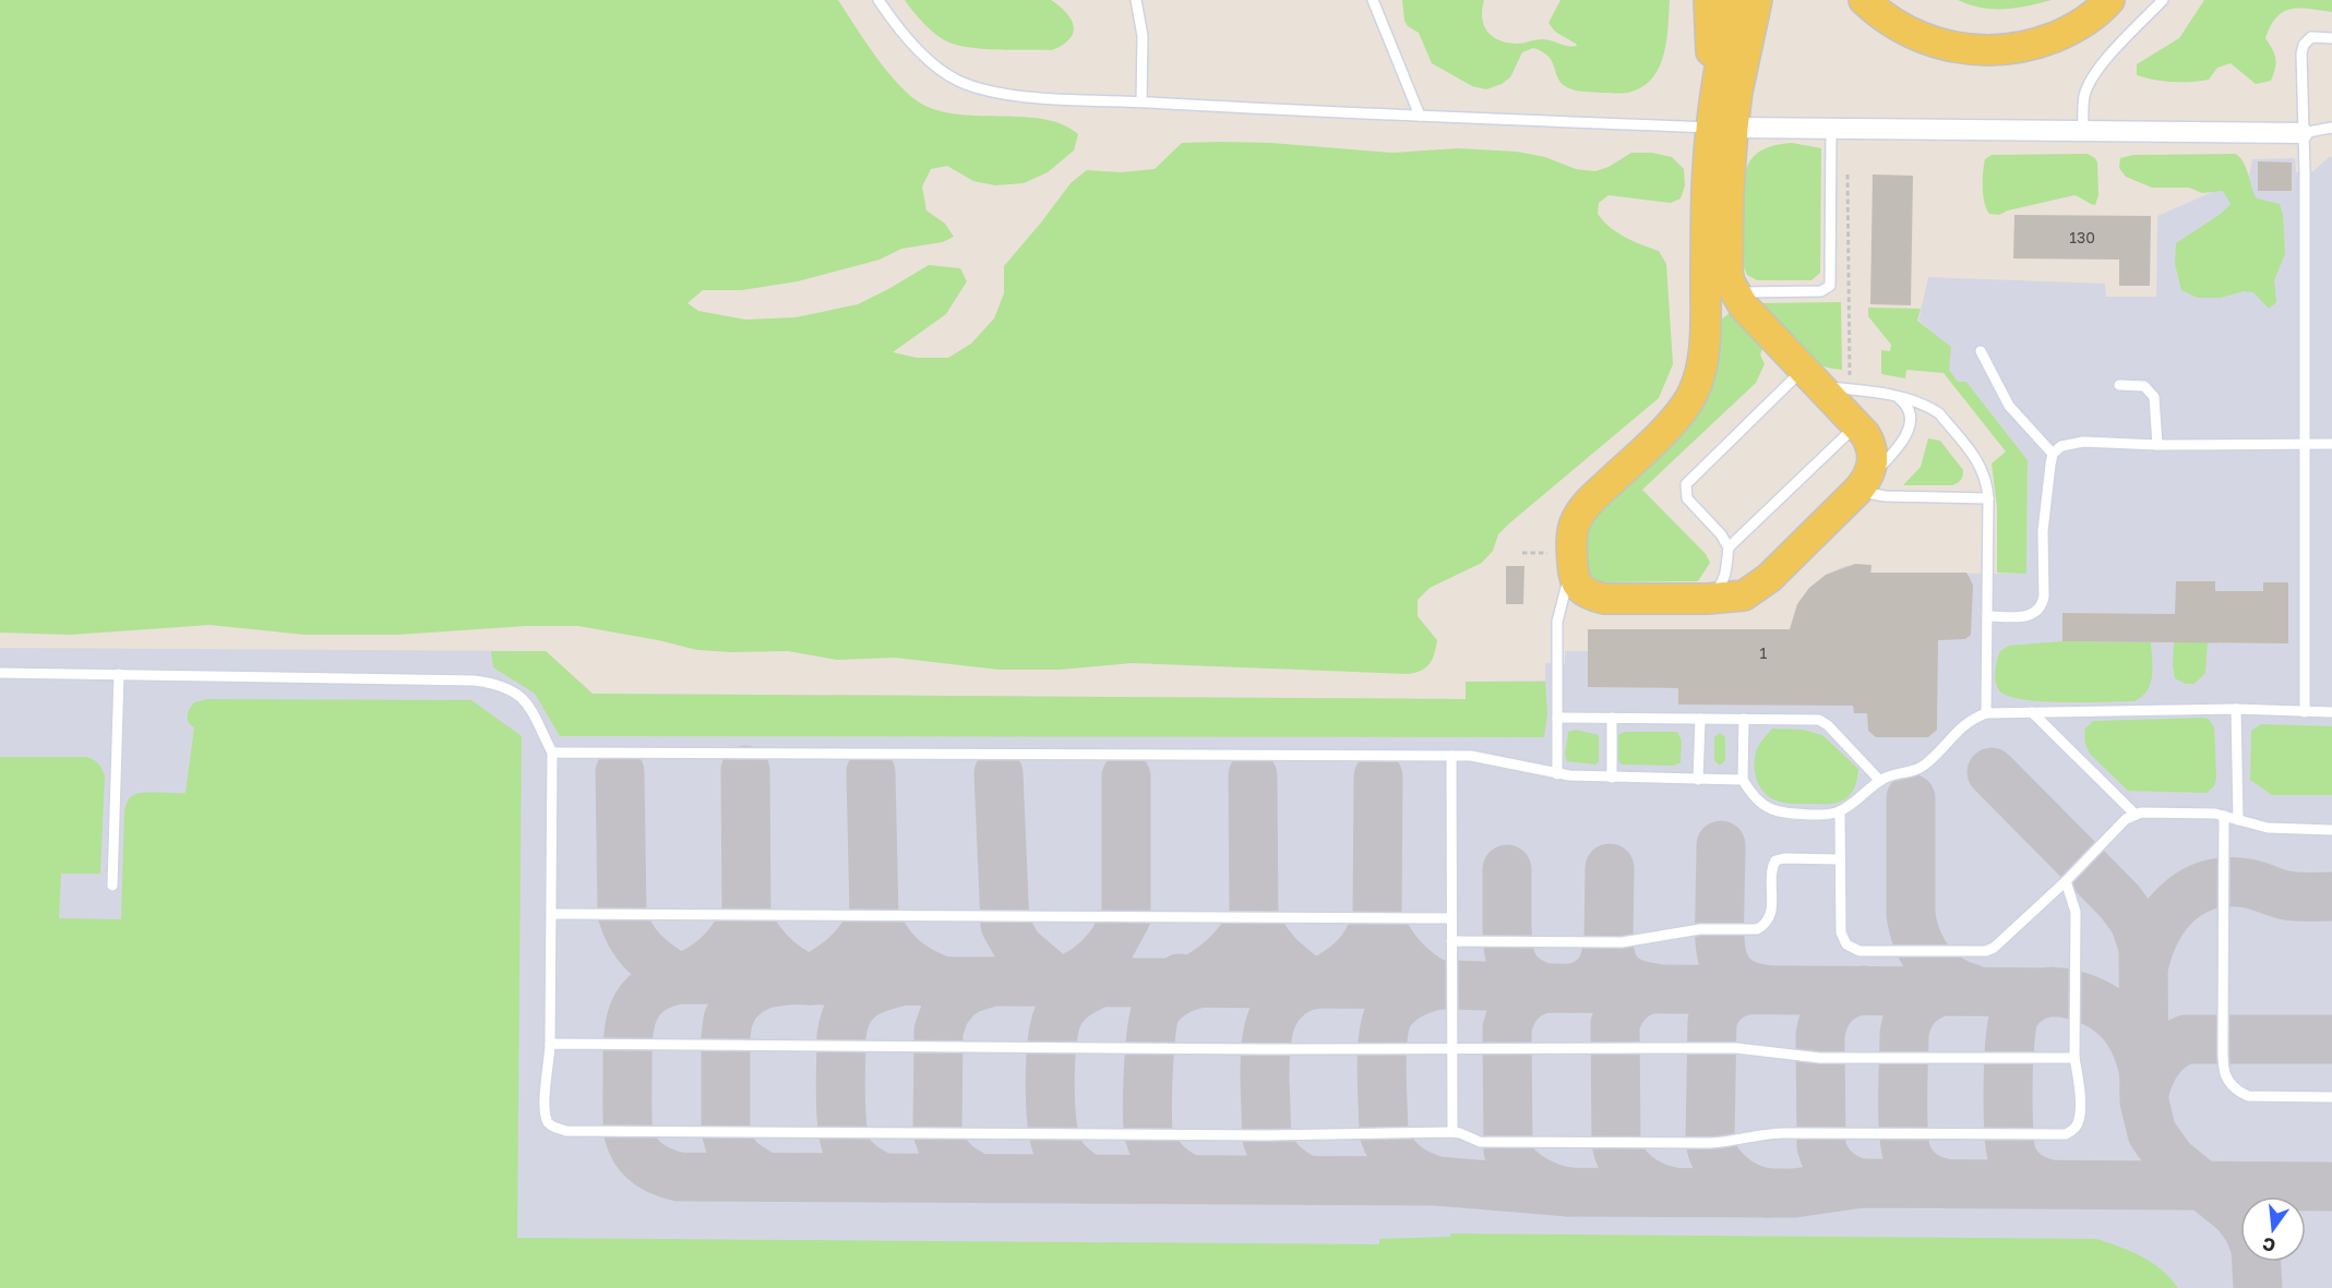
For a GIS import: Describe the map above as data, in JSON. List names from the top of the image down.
{
  "house_numbers": ["130", "1"],
  "north": "bottom"
}
